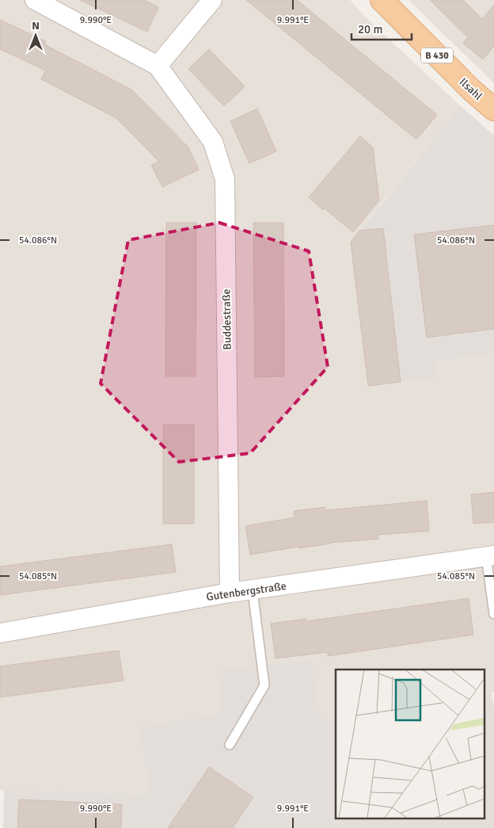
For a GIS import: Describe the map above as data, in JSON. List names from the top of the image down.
{
  "streets": {
    "main road": ["B 430", "Ilsahl"],
    "street": ["Buddestraße", "Gutenbergstraße"]
  },
  "crossings": [
    ["Buddestraße", "Gutenbergstraße"]
  ],
  "scale_bar": "20 m",
  "north": "top",
  "coordinates": [
    "9.990°E",
    "9.991°E",
    "54.086°N",
    "54.085°N"
  ]
}
